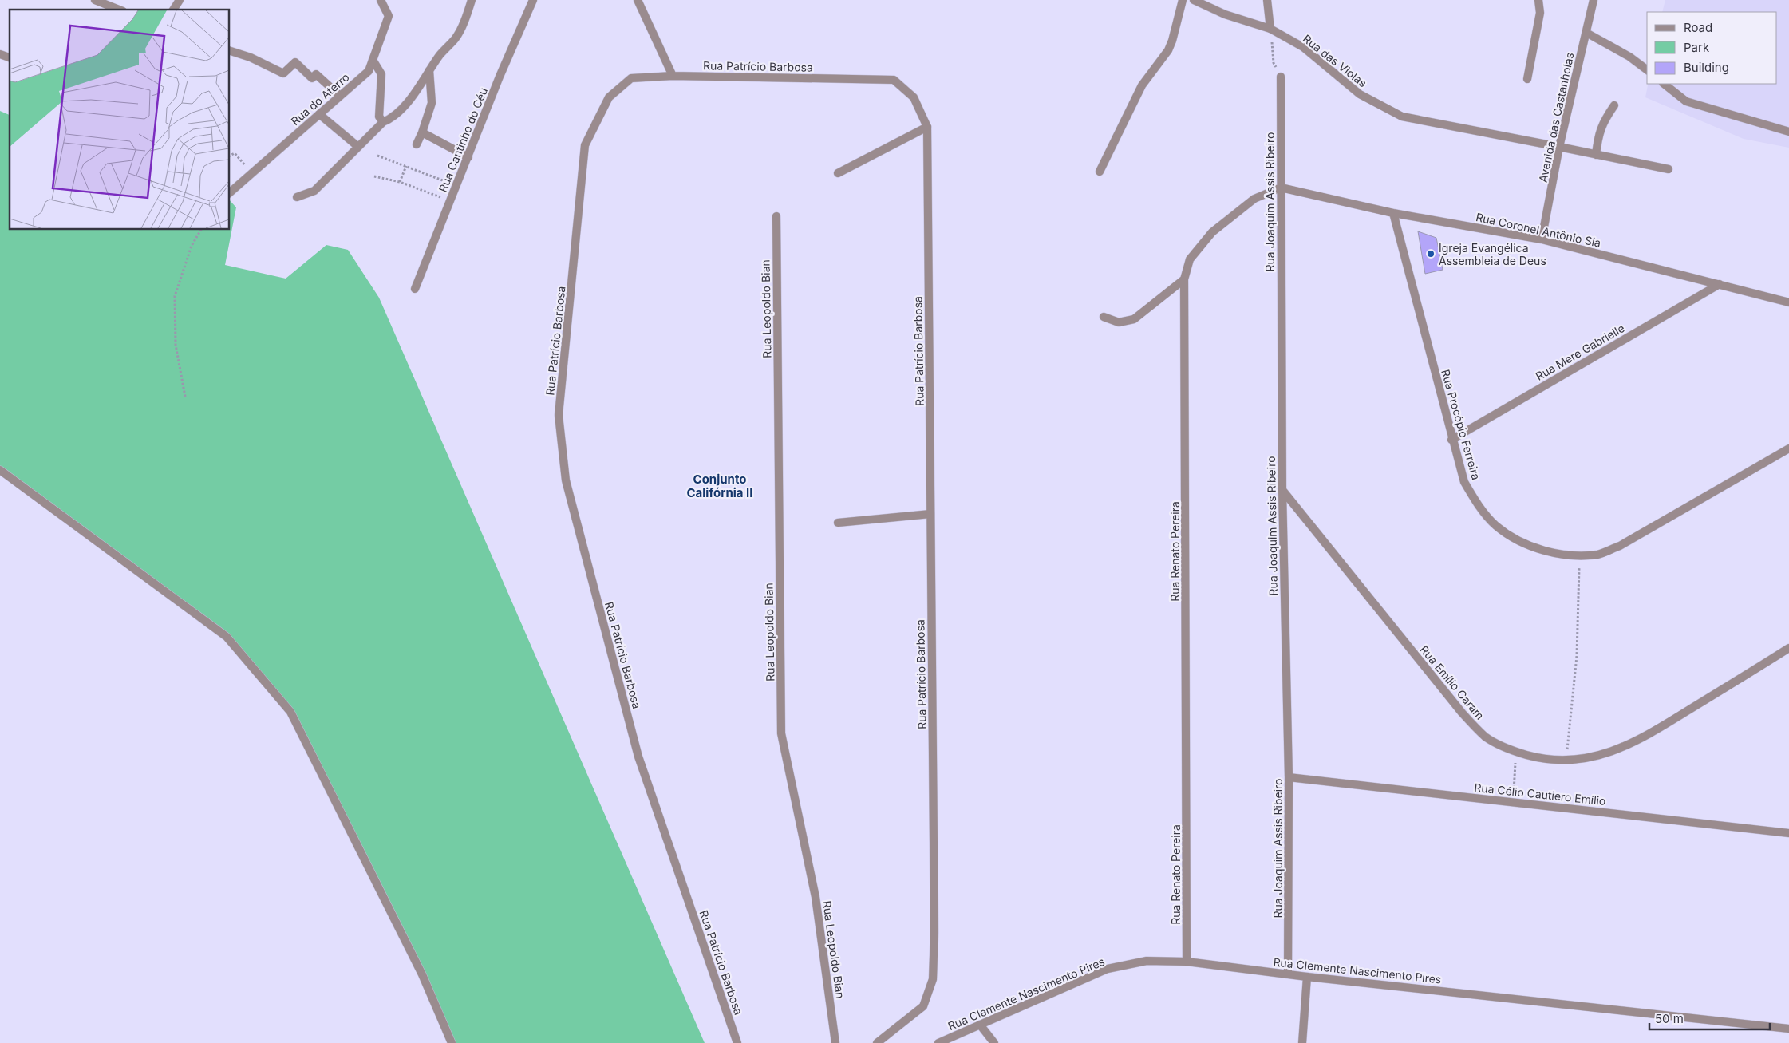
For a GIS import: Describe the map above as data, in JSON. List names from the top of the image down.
{
  "streets": {
    "street": [
      "Rua das Violas",
      "Rua Patrício Barbosa",
      "Rua do Aterro",
      "Avenida das Castanholas",
      "Rua Cantinho do Céu",
      "Rua Joaquim Assis Ribeiro",
      "Rua Coronel Antônio Sia",
      "Rua Leopoldo Bian",
      "Rua Mere Gabrielle",
      "Rua Procópio Ferreira",
      "Rua Renato Pereira",
      "Rua Emílio Caram",
      "Rua Célio Cautiero Emílio",
      "Rua Clemente Nascimento Pires"
    ]
  },
  "crossings": [
    ["Rua das Violas", "Avenida das Castanholas"],
    ["Avenida das Castanholas", "Rua Coronel Antônio Sia"],
    ["Rua Joaquim Assis Ribeiro", "Rua Coronel Antônio Sia"],
    ["Rua Joaquim Assis Ribeiro", "Rua Renato Pereira"],
    ["Rua Joaquim Assis Ribeiro", "Rua Emílio Caram"],
    ["Rua Joaquim Assis Ribeiro", "Rua Célio Cautiero Emílio"],
    ["Rua Joaquim Assis Ribeiro", "Rua Clemente Nascimento Pires"],
    ["Rua Coronel Antônio Sia", "Rua Mere Gabrielle"],
    ["Rua Coronel Antônio Sia", "Rua Procópio Ferreira"],
    ["Rua Coronel Antônio Sia", "Rua Renato Pereira"],
    ["Rua Mere Gabrielle", "Rua Procópio Ferreira"],
    ["Rua Renato Pereira", "Rua Clemente Nascimento Pires"]
  ],
  "districts": ["Conjunto Califórnia II"],
  "places": ["Igreja Evangélica Assembleia de Deus"],
  "legend": ["Road", "Park", "Building"],
  "scale_bar": "50 m"
}
